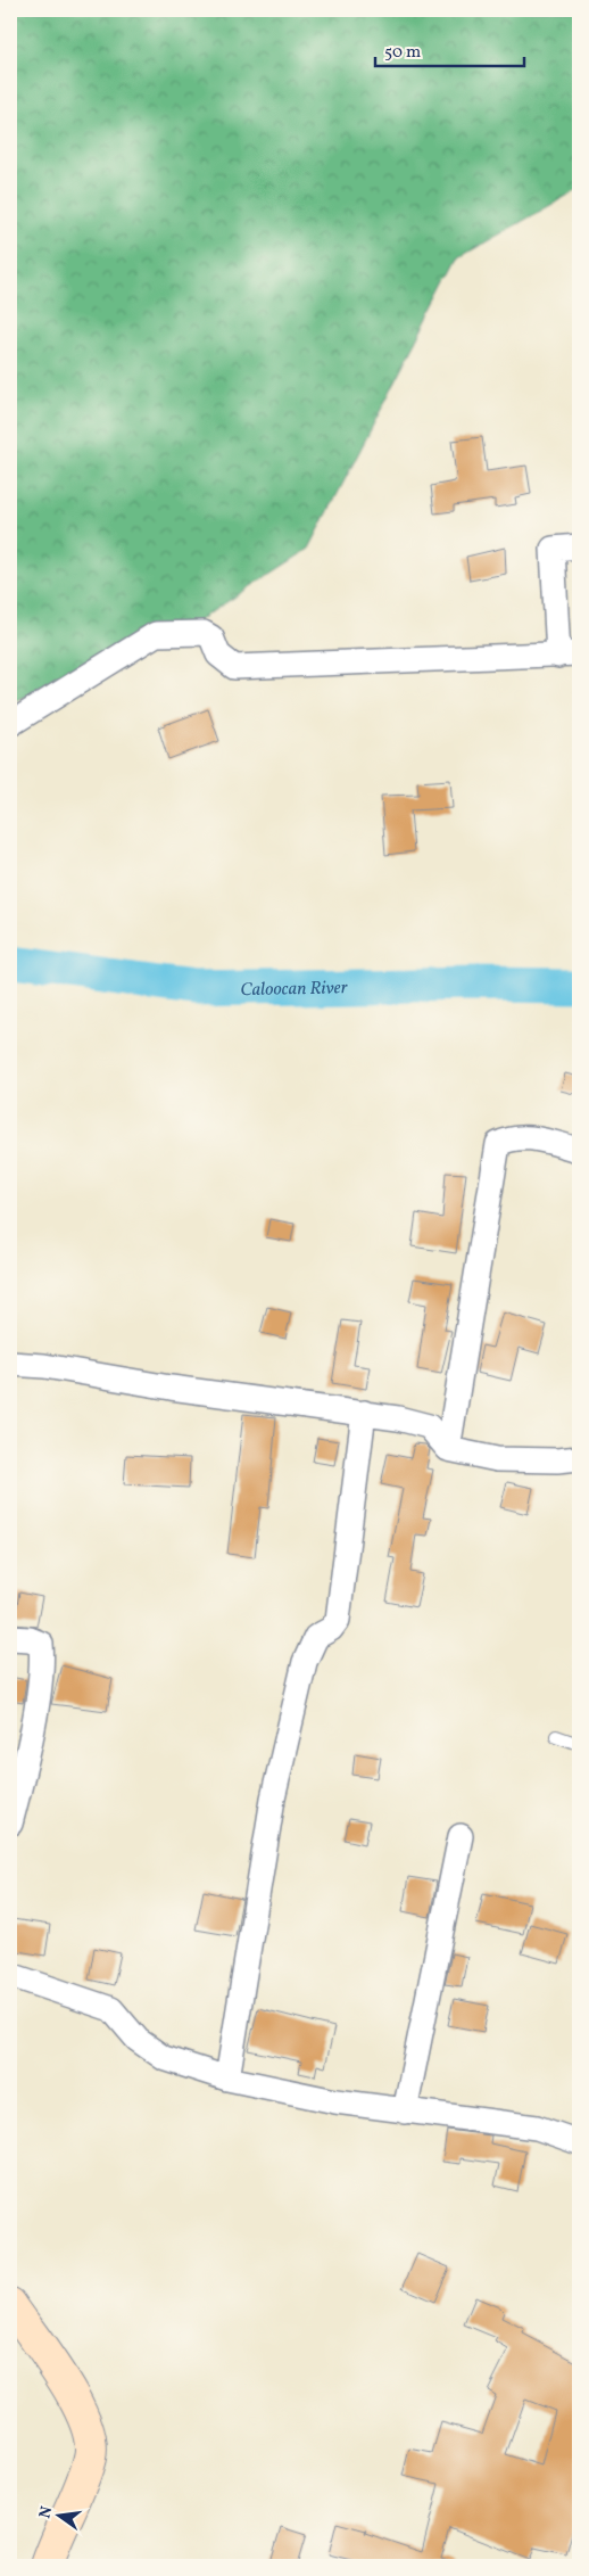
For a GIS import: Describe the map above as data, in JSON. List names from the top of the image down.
{
  "water": ["Caloocan River"],
  "scale_bar": "50 m",
  "north": "left"
}
